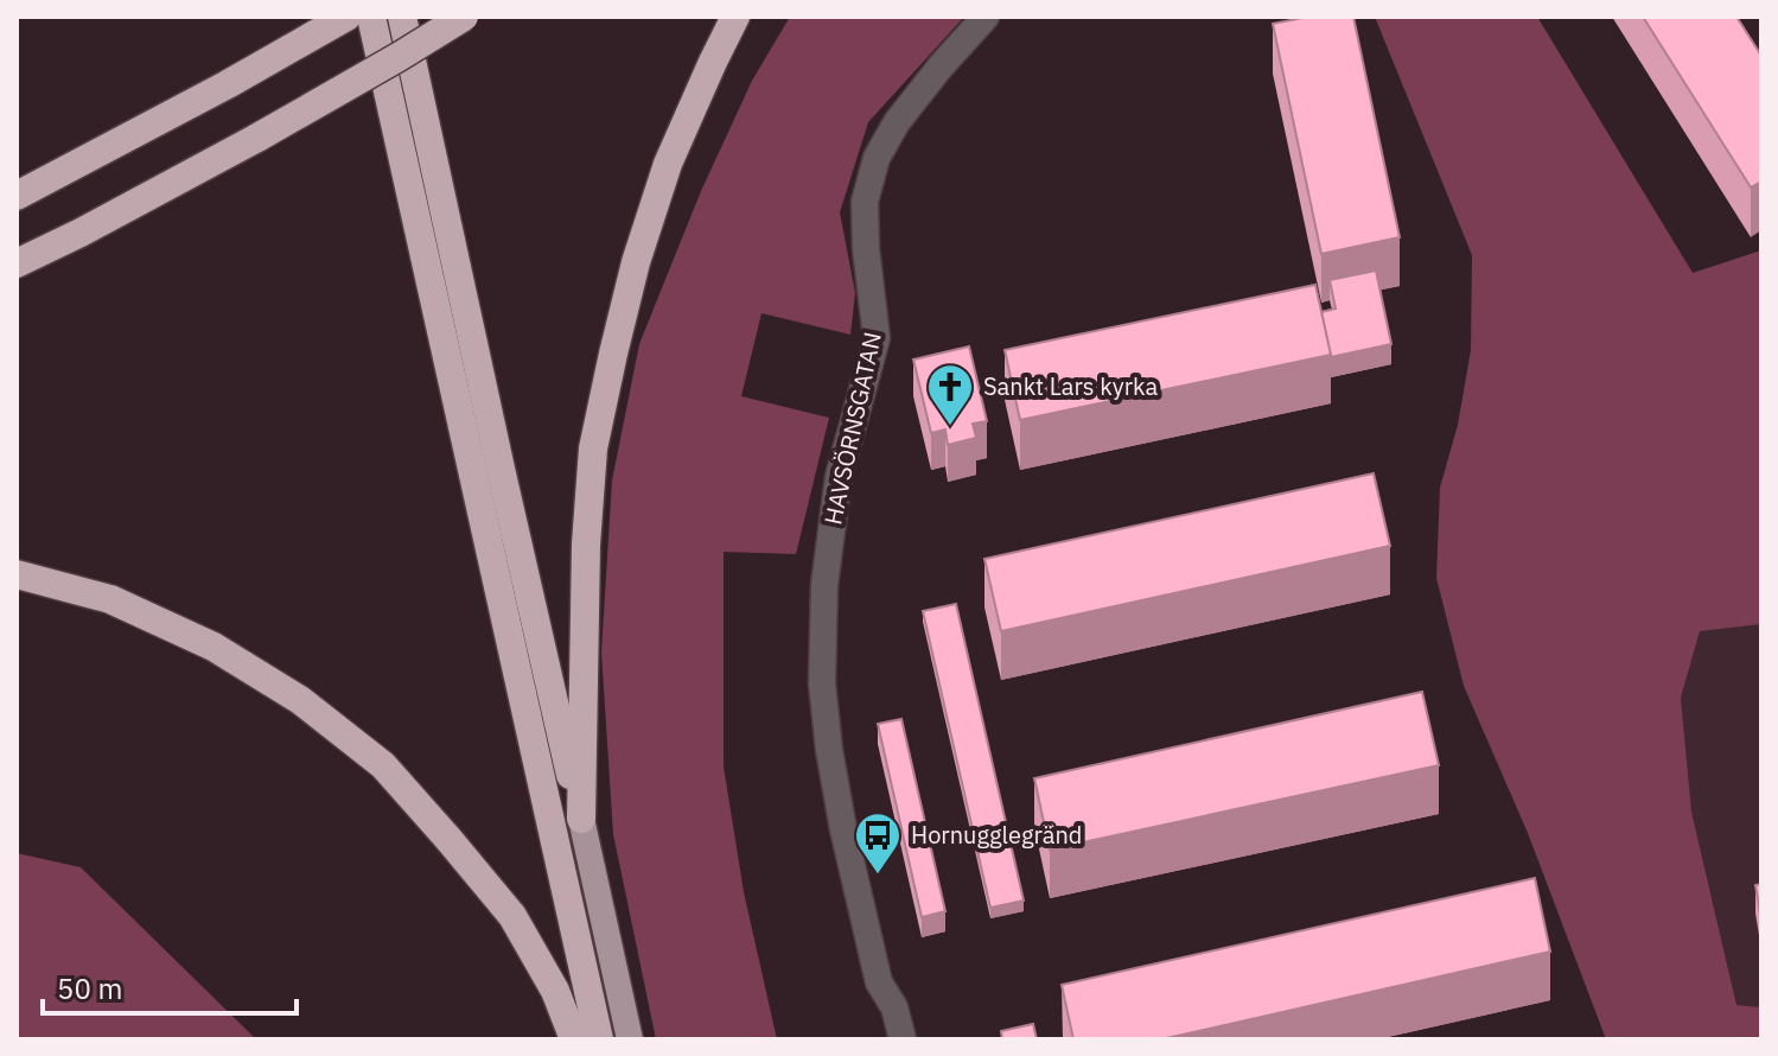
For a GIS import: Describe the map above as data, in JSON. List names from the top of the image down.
{
  "streets": {
    "street": ["HAVSÖRNSGATAN"]
  },
  "places": {
    "church": ["Sankt Lars kyrka"],
    "bus stop": ["Hornugglegränd"]
  },
  "scale_bar": "50 m"
}
